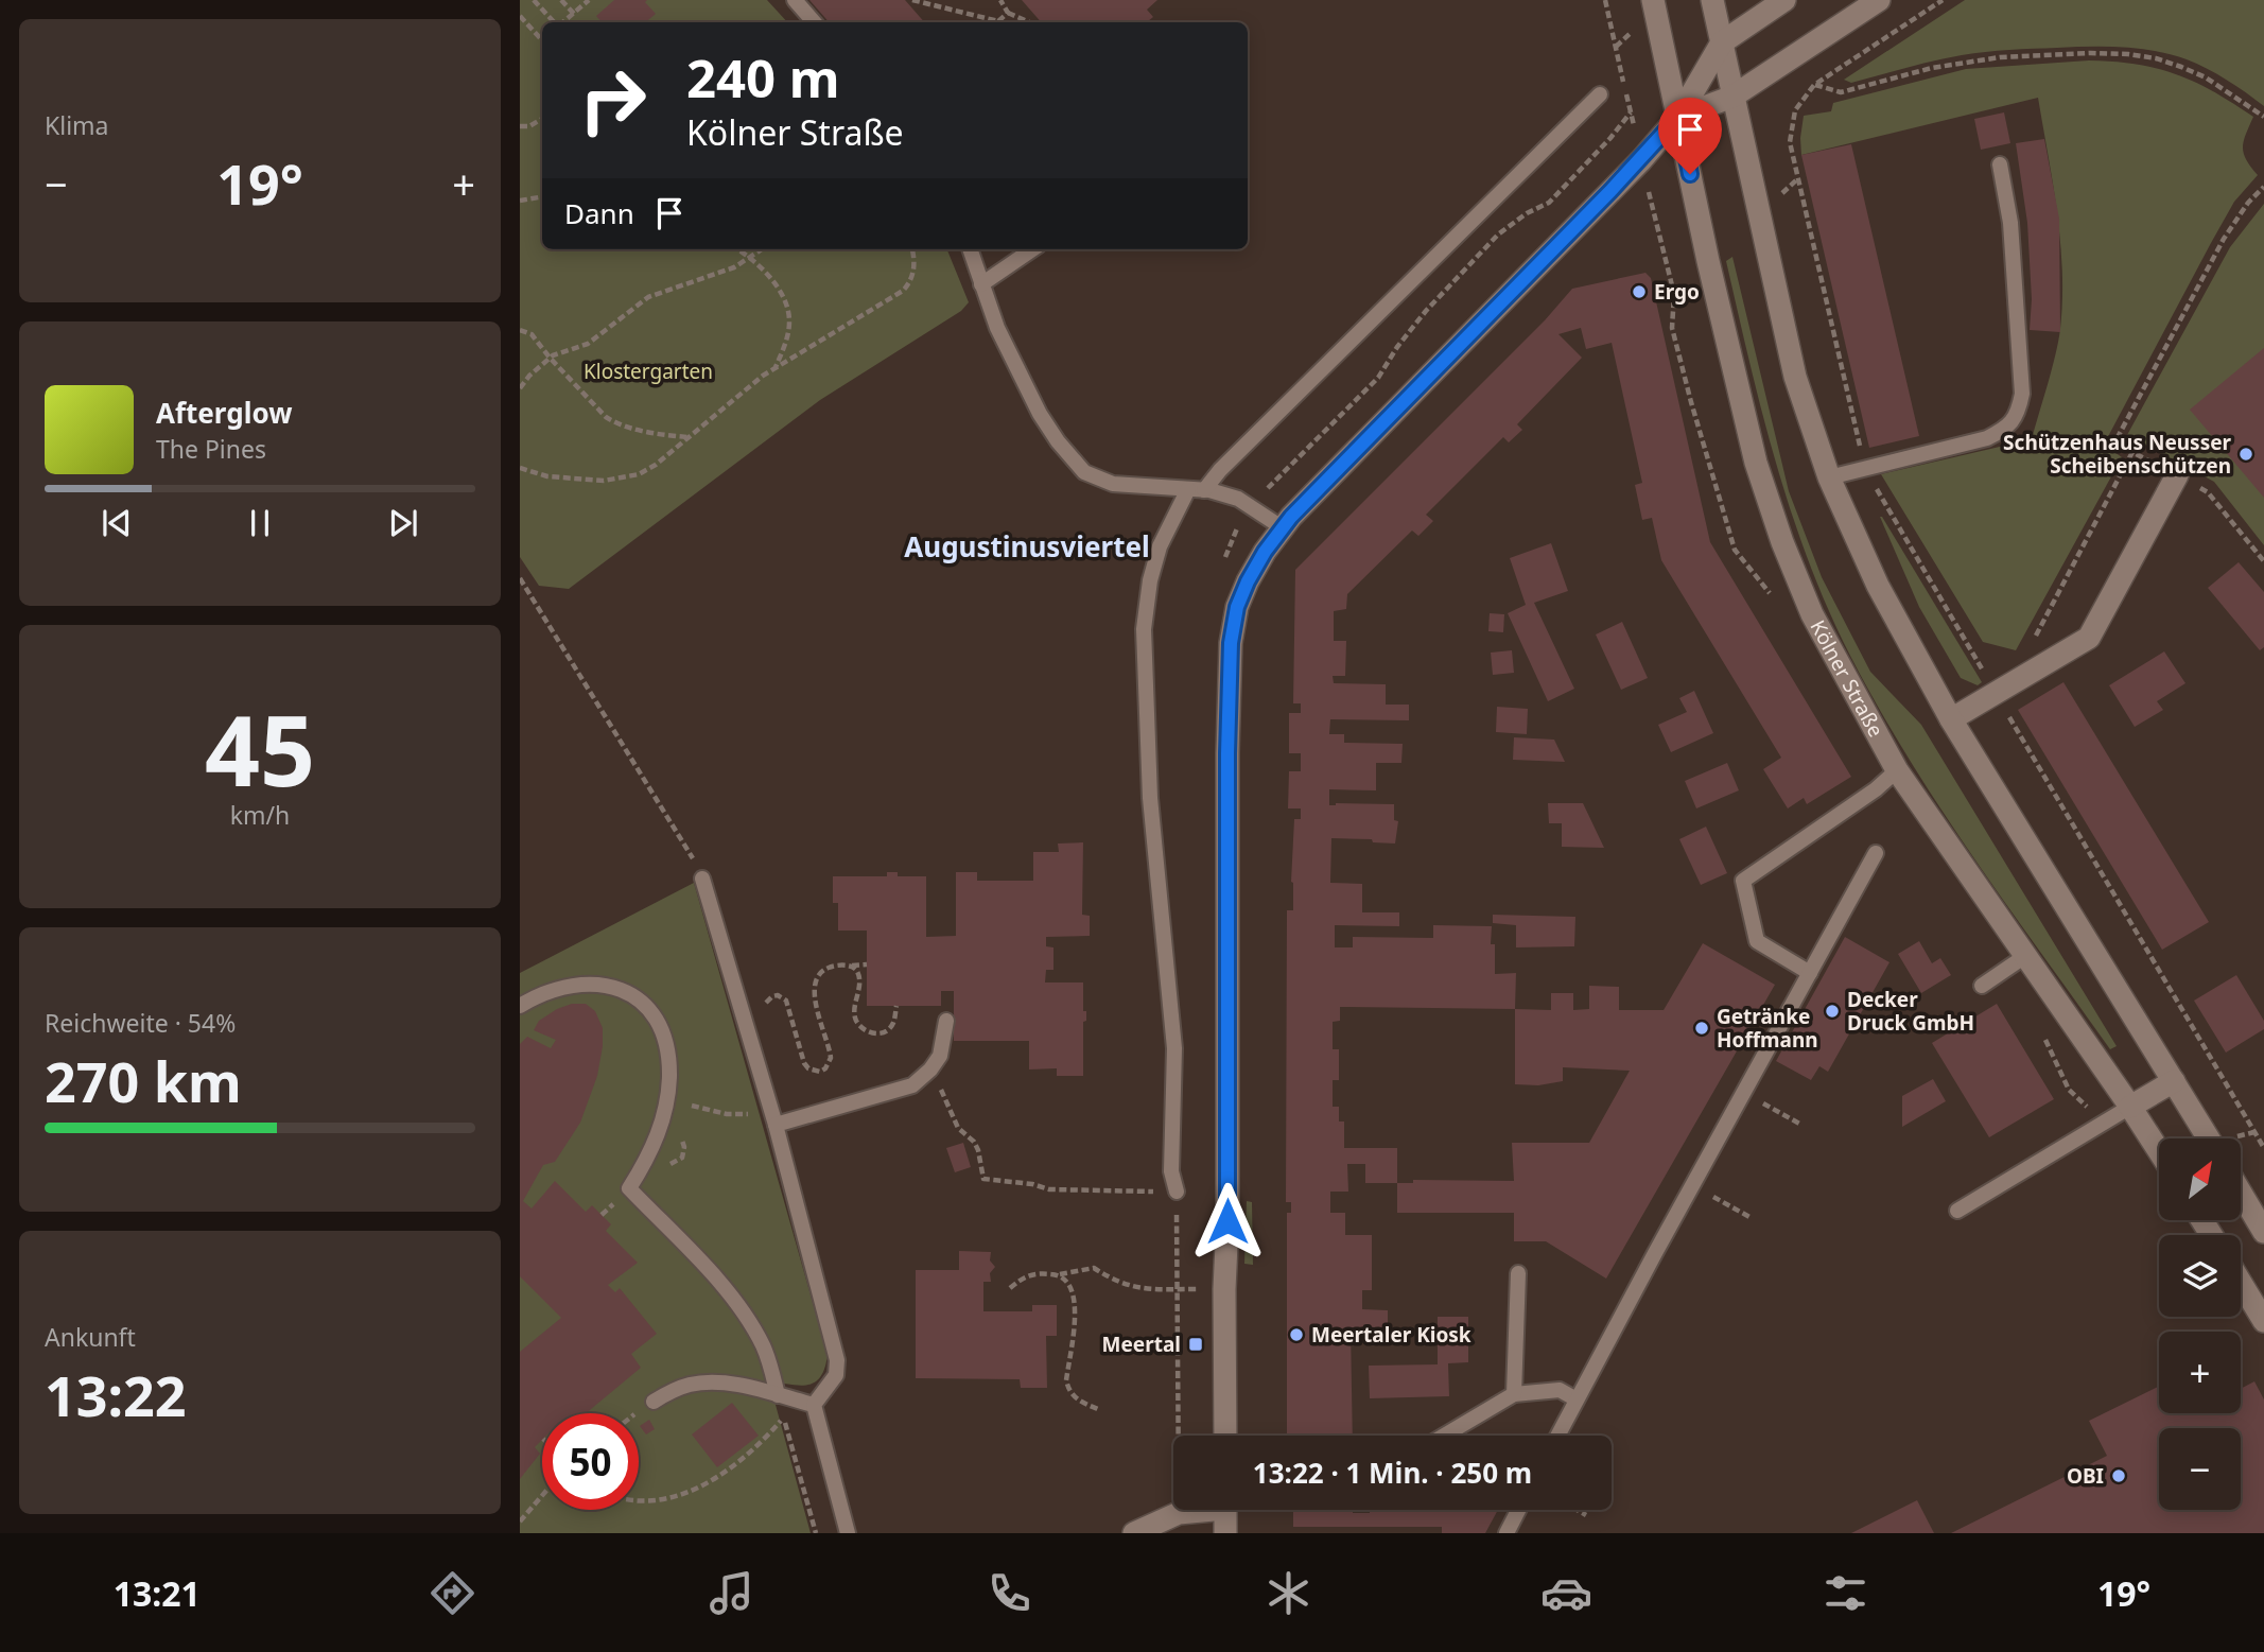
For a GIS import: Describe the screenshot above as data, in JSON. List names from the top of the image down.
{
  "streets": {
    "main road": ["Kölner Straße"]
  },
  "districts": ["Augustinusviertel"],
  "parks": ["Klostergarten"],
  "places": {
    "other": [
      "Ergo",
      "Schützenhaus Neusser Scheibenschützen",
      "Decker Druck GmbH",
      "Getränke Hoffmann",
      "Meertaler Kiosk",
      "OBI"
    ],
    "transit": ["Meertal"]
  },
  "north": "top right",
  "page": {
    "tile": [
      "Klima",
      ["45", "km/h"],
      ["Reichweite · 54%", "270 km"],
      ["Ankunft", "13:22"]
    ],
    "turn": ["240 m", "Kölner Straße"],
    "heat": ["−", "19°", "+"],
    "then": "Dann",
    "song": ["Afterglow", "The Pines"],
    "map_buttons": ["+", "−"],
    "limit": "50",
    "trip": "13:22 · 1 Min. · 250 m",
    "tabs": ["13:21", "19°"]
  }
}
